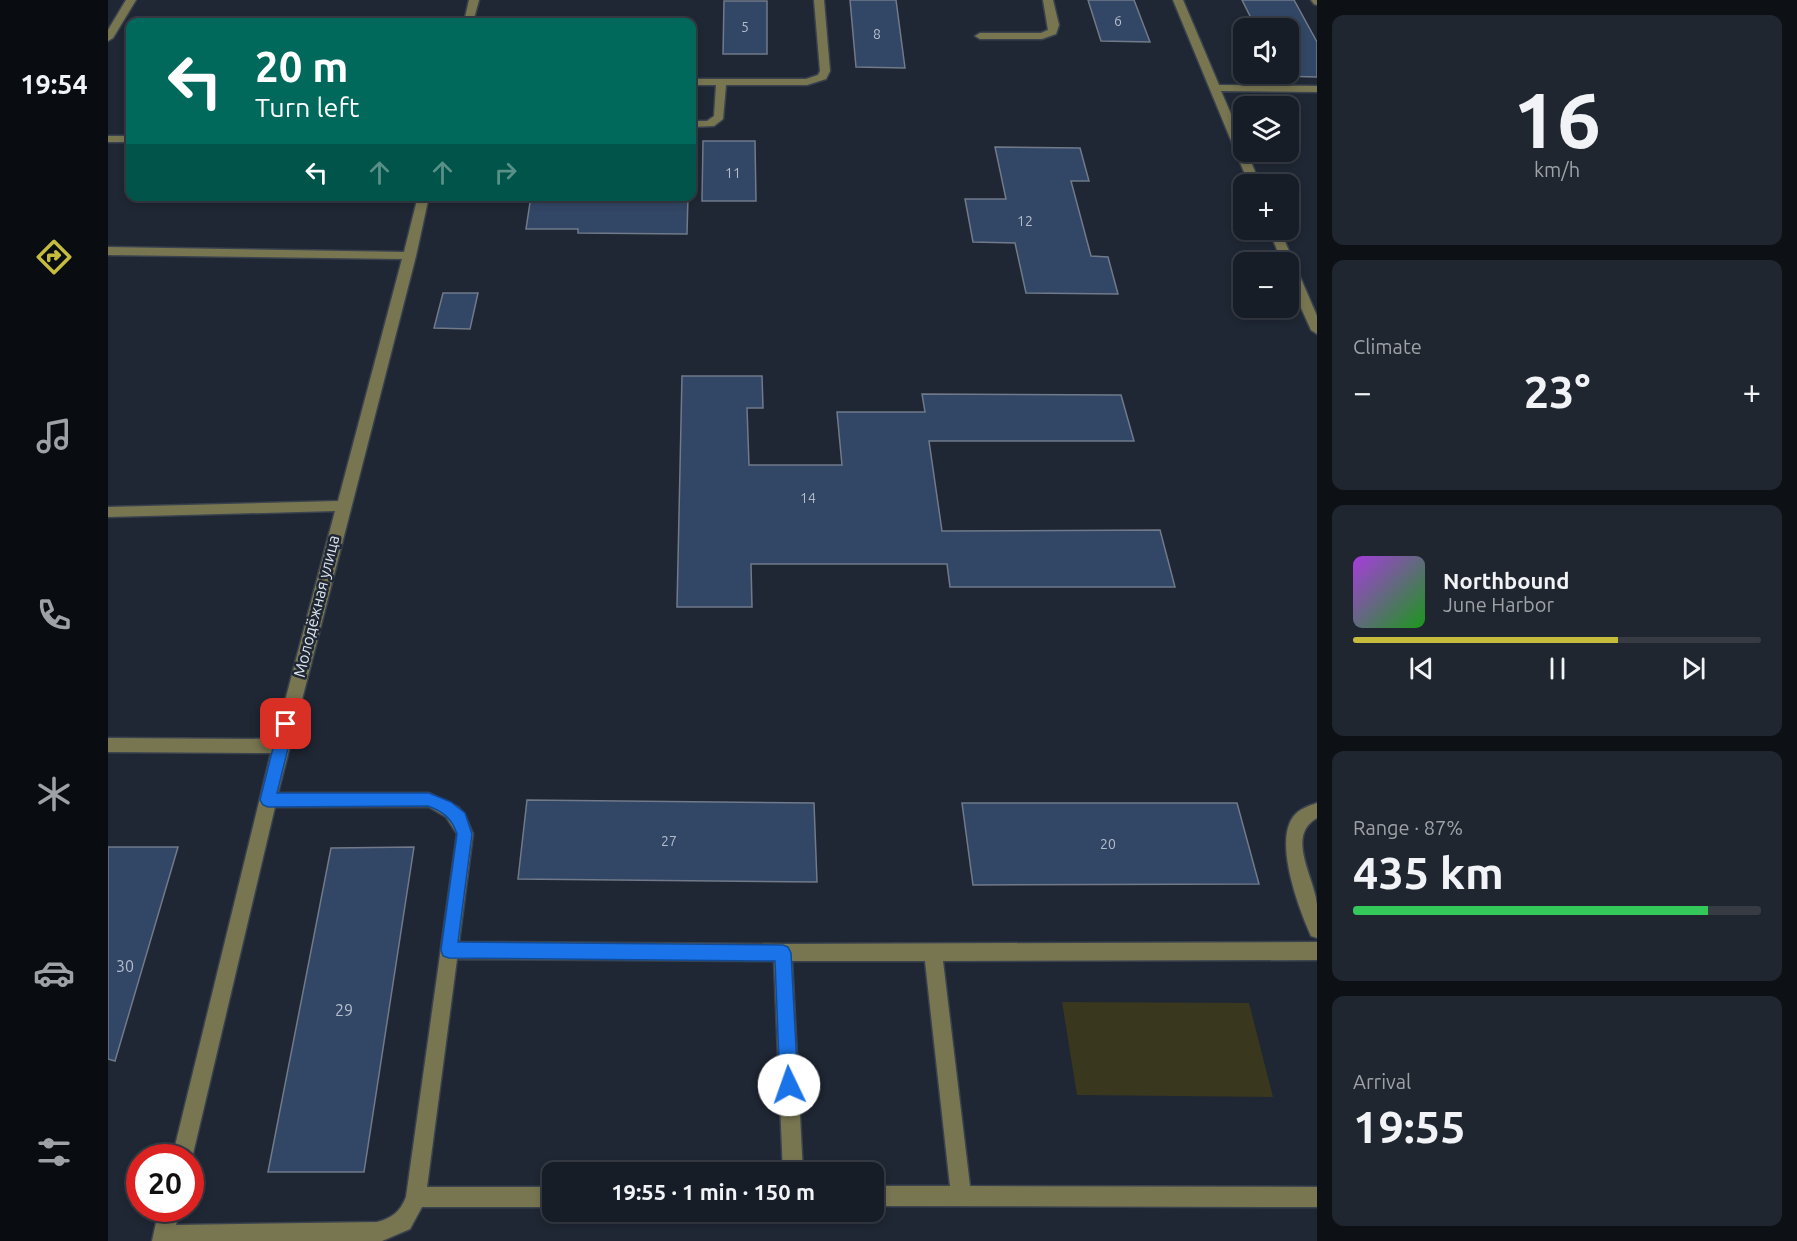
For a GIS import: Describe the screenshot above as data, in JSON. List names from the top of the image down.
{
  "streets": {
    "street": ["Молодёжная улица"]
  },
  "house_numbers": [
    "6",
    "5",
    "8",
    "11",
    "12",
    "14",
    "27",
    "20",
    "30",
    "29"
  ],
  "page": {
    "tabs": "19:54",
    "tile": [
      ["16", "km/h"],
      "Climate",
      ["Range · 87%", "435 km"],
      ["Arrival", "19:55"]
    ],
    "map_buttons": ["+", "−"],
    "turn": ["20 m", "Turn left"],
    "heat": ["−", "23°", "+"],
    "song": ["Northbound", "June Harbor"],
    "limit": "20",
    "trip": "19:55 · 1 min · 150 m"
  }
}
